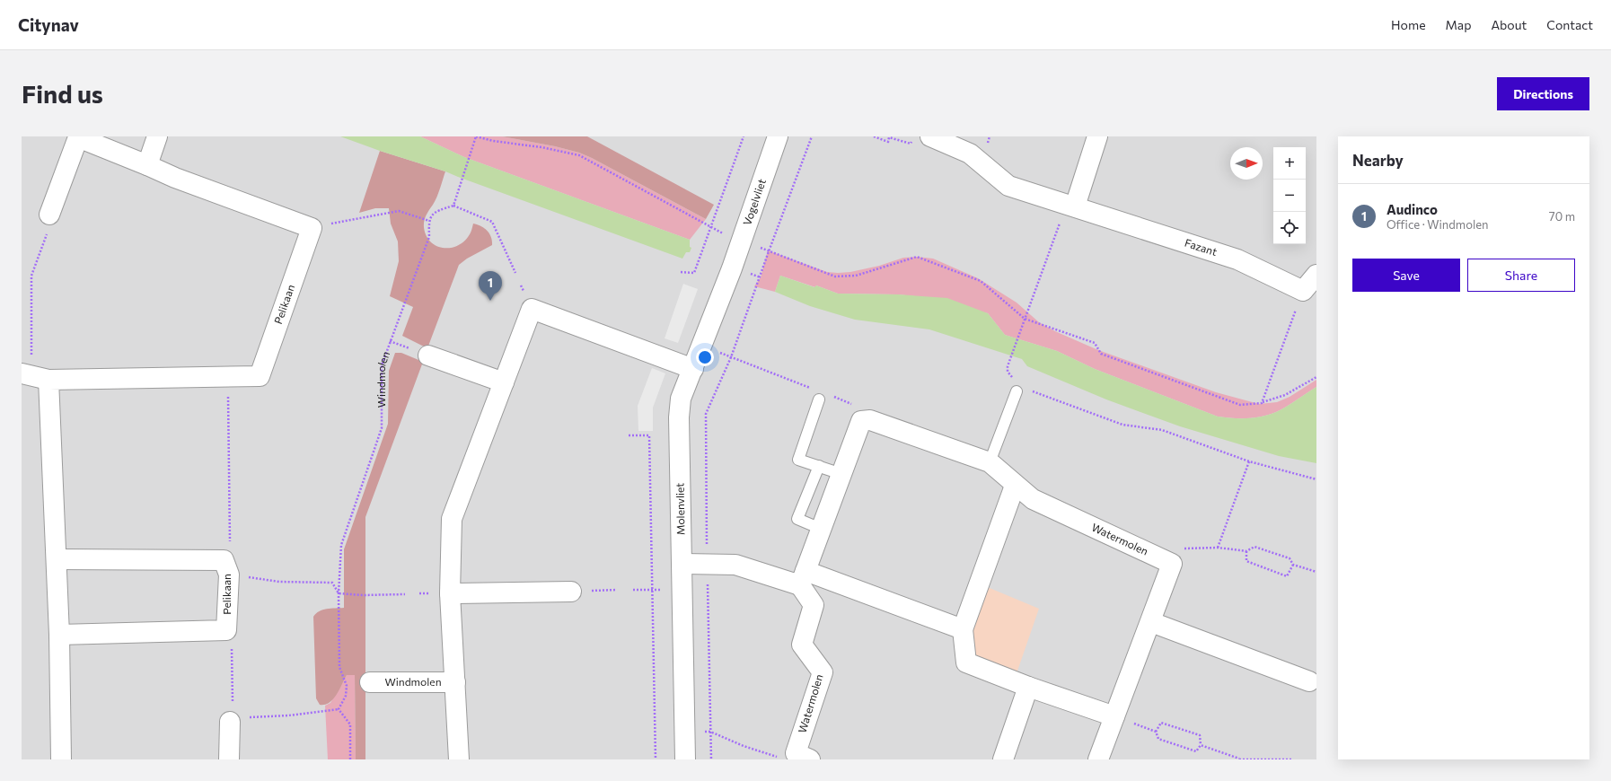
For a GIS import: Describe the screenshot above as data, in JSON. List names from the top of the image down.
{
  "streets": {
    "street": [
      "Vogelvliet",
      "Fazant",
      "Pelikaan",
      "Windmolen",
      "Molenvliet",
      "Watermolen"
    ]
  },
  "crossings": [
    ["Vogelvliet", "Molenvliet"],
    ["Windmolen", "Molenvliet"]
  ],
  "north": "right",
  "page": {
    "header": "Citynav",
    "nav": [
      "Home",
      "Map",
      "About",
      "Contact"
    ],
    "buttons": [
      "Directions",
      ["Save", "Share"]
    ],
    "title": "Find us",
    "heading": "Nearby",
    "map_buttons": ["+", "−"],
    "list": [
      {
        "mark": "1",
        "name": "Audinco",
        "note": "Office · Windmolen",
        "value": "70 m"
      }
    ],
    "pins": "1"
  }
}
